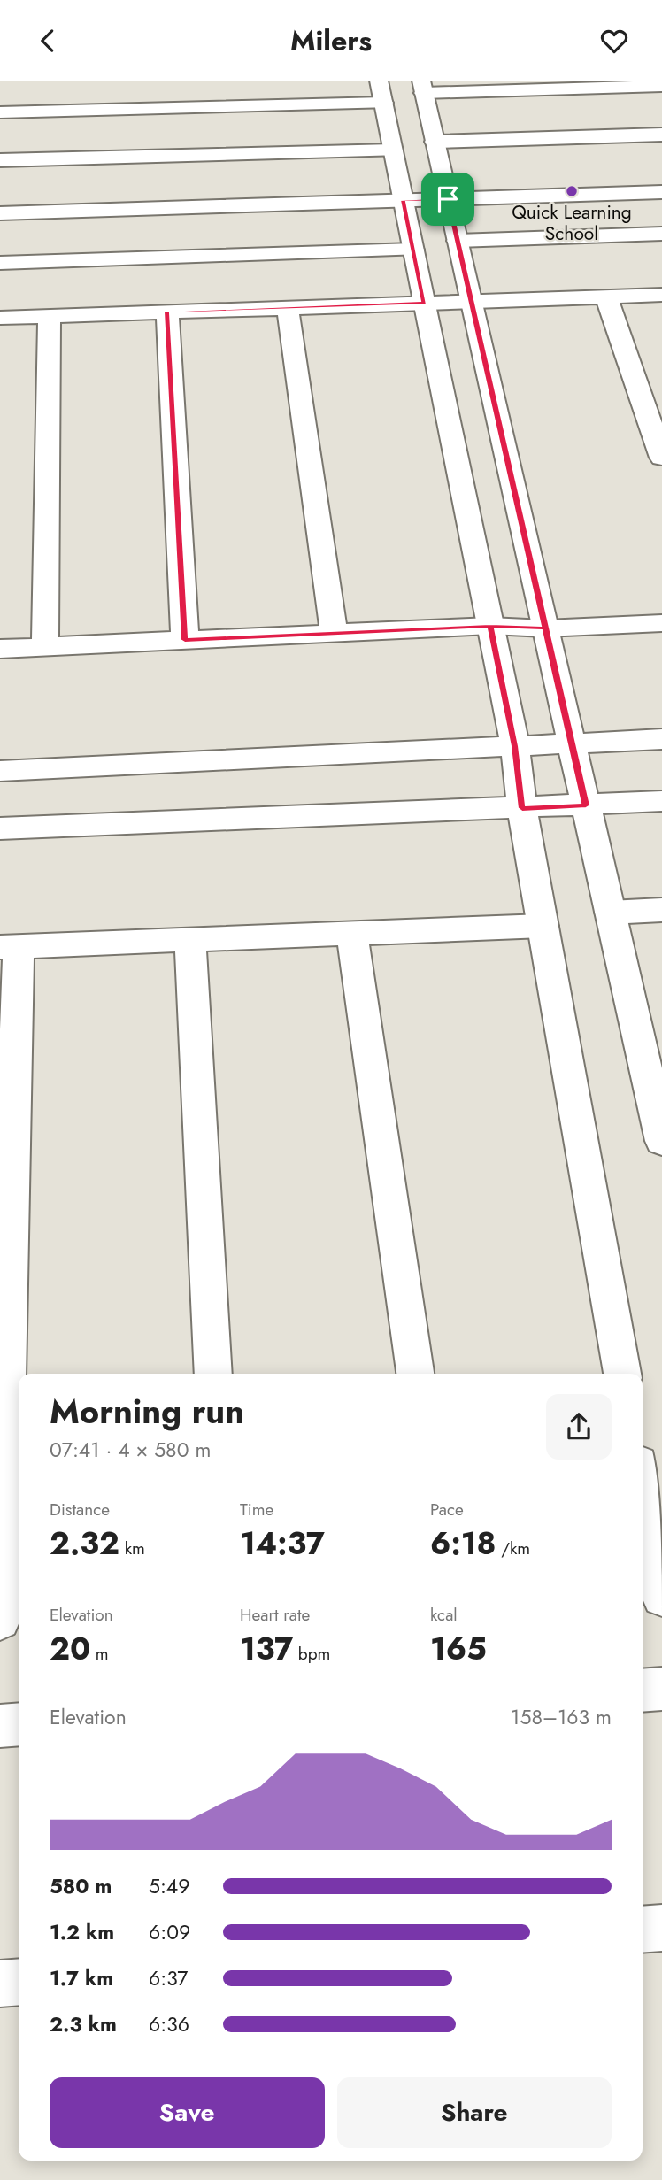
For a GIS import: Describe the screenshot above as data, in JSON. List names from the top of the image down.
{
  "places": ["Quick Learning School"],
  "page": {
    "header": "Milers",
    "heading": ["Morning run", "07:41 · 4 × 580 m"],
    "stats": [
      ["Distance", "2.32 km"],
      ["Time", "14:37"],
      ["Pace", "6:18 /km"],
      ["Elevation", "20 m"],
      ["Heart rate", "137 bpm"],
      ["kcal", "165"]
    ],
    "chart": ["Elevation", "158–163 m"],
    "list": [
      {
        "name": "580 m",
        "note": "5:49"
      },
      {
        "name": "1.2 km",
        "note": "6:09"
      },
      {
        "name": "1.7 km",
        "note": "6:37"
      },
      {
        "name": "2.3 km",
        "note": "6:36"
      }
    ],
    "buttons": ["Save", "Share"]
  }
}
